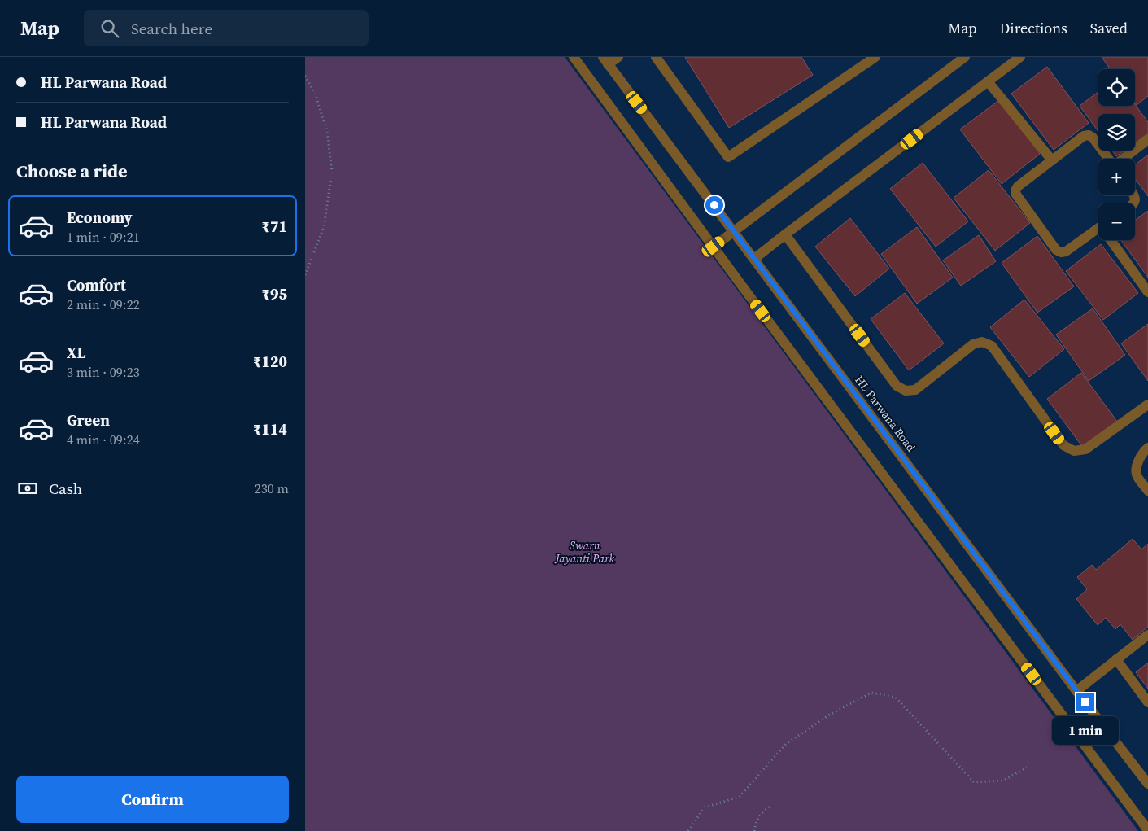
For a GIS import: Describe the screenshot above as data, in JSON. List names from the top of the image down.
{
  "streets": {
    "street": ["HL Parwana Road"]
  },
  "parks": ["Swarn Jayanti Park"],
  "page": {
    "header": "Map",
    "search": "Search here",
    "nav": ["Map", "Directions", "Saved"],
    "banner": ["HL Parwana Road", "HL Parwana Road"],
    "map_buttons": ["+", "−"],
    "heading": "Choose a ride",
    "list": [
      {
        "name": "Economy",
        "note": "1 min · 09:21",
        "value": "₹71"
      },
      {
        "name": "Comfort",
        "note": "2 min · 09:22",
        "value": "₹95"
      },
      {
        "name": "XL",
        "note": "3 min · 09:23",
        "value": "₹120"
      },
      {
        "name": "Green",
        "note": "4 min · 09:24",
        "value": "₹114"
      }
    ],
    "pay": ["Cash", "230 m"],
    "bubble": "1 min",
    "buttons": "Confirm"
  }
}
